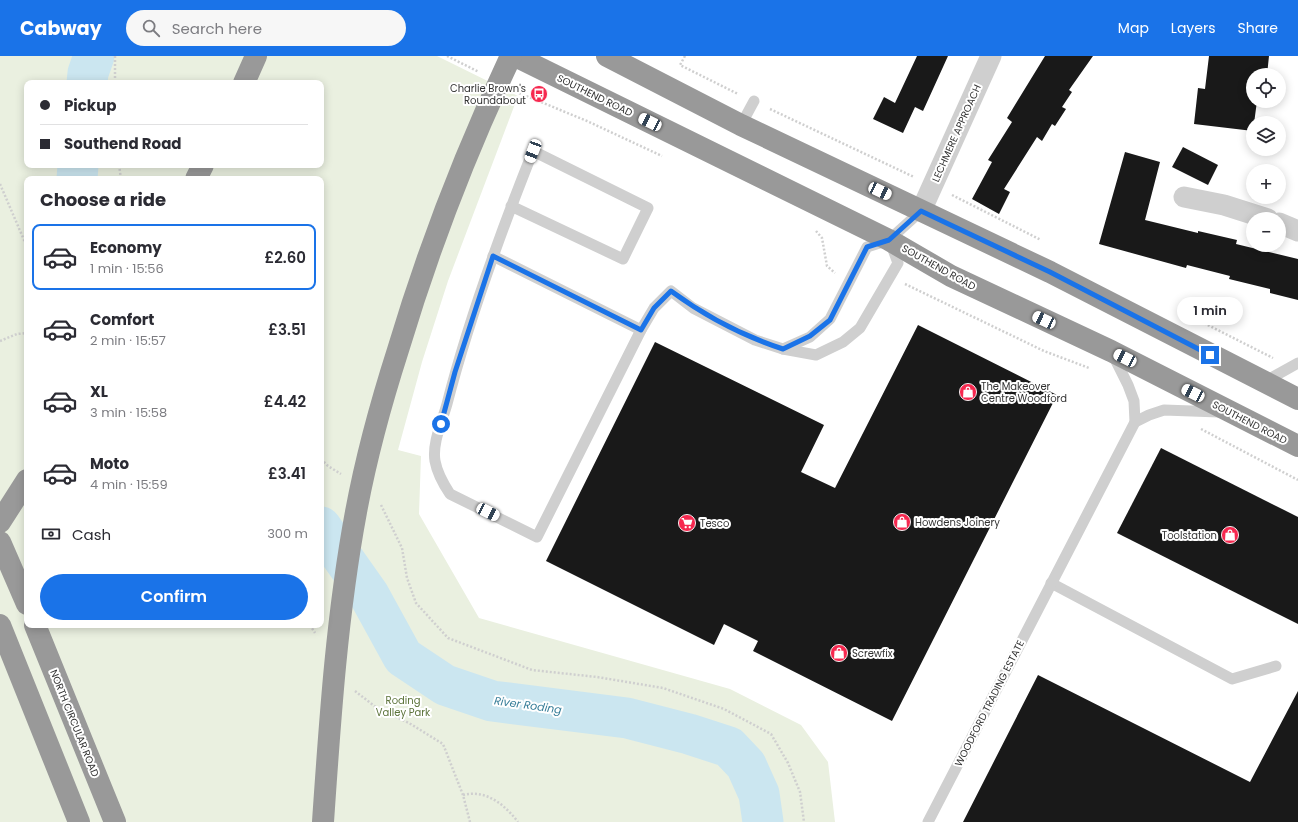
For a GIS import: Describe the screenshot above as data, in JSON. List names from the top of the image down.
{
  "streets": {
    "highway": ["SOUTHEND ROAD", "NORTH CIRCULAR ROAD"],
    "street": ["LECHMERE APPROACH"],
    "lane": ["WOODFORD TRADING ESTATE"]
  },
  "crossings": [
    ["SOUTHEND ROAD", "WOODFORD TRADING ESTATE"]
  ],
  "water": ["River Roding"],
  "parks": ["Roding Valley Park"],
  "places": {
    "bus stop": ["Charlie Brown's Roundabout"],
    "shop": [
      "The Makeover Centre Woodford",
      "Howdens Joinery",
      "Toolstation",
      "Screwfix"
    ],
    "supermarket": ["Tesco"]
  },
  "page": {
    "header": "Cabway",
    "search": "Search here",
    "nav": ["Map", "Layers", "Share"],
    "map_buttons": ["+", "−"],
    "banner": ["Pickup", "Southend Road"],
    "heading": "Choose a ride",
    "list": [
      {
        "name": "Economy",
        "note": "1 min · 15:56",
        "value": "£2.60"
      },
      {
        "name": "Comfort",
        "note": "2 min · 15:57",
        "value": "£3.51"
      },
      {
        "name": "XL",
        "note": "3 min · 15:58",
        "value": "£4.42"
      },
      {
        "name": "Moto",
        "note": "4 min · 15:59",
        "value": "£3.41"
      }
    ],
    "bubble": "1 min",
    "pay": ["Cash", "300 m"],
    "buttons": "Confirm"
  }
}
